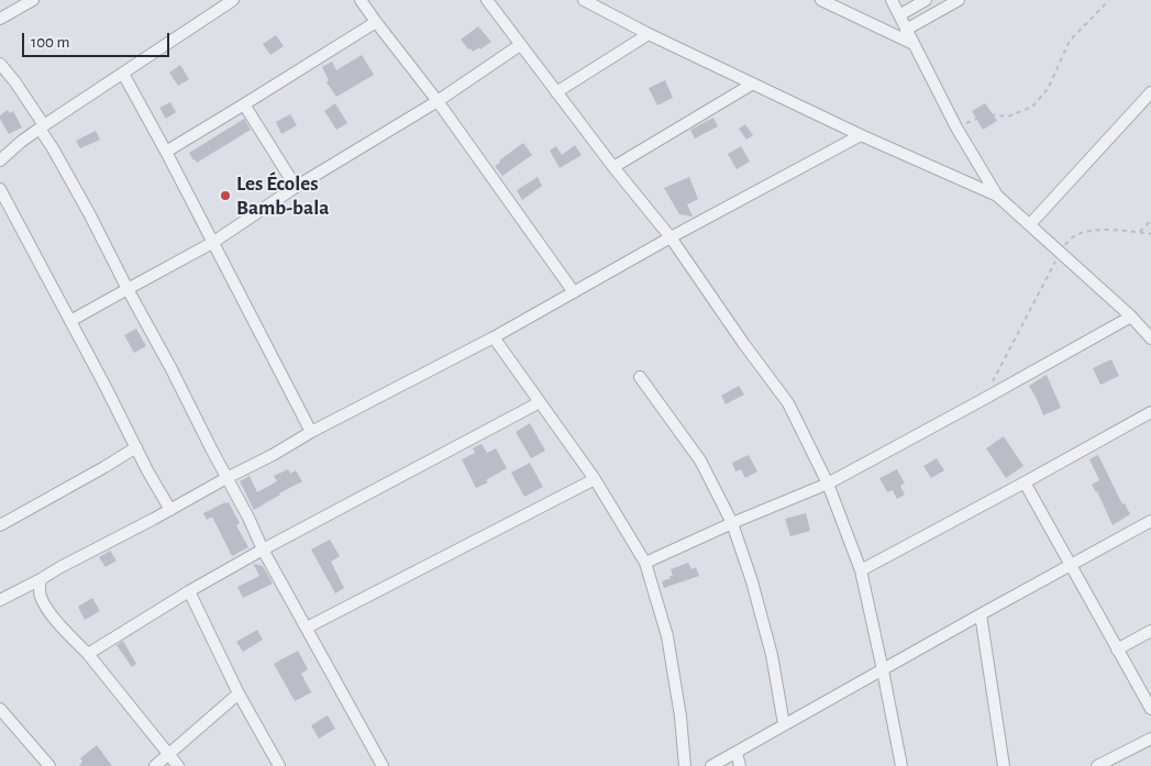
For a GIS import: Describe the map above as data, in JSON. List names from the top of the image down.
{
  "places": ["Les Écoles Bamb-bala"],
  "scale_bar": "100 m"
}
